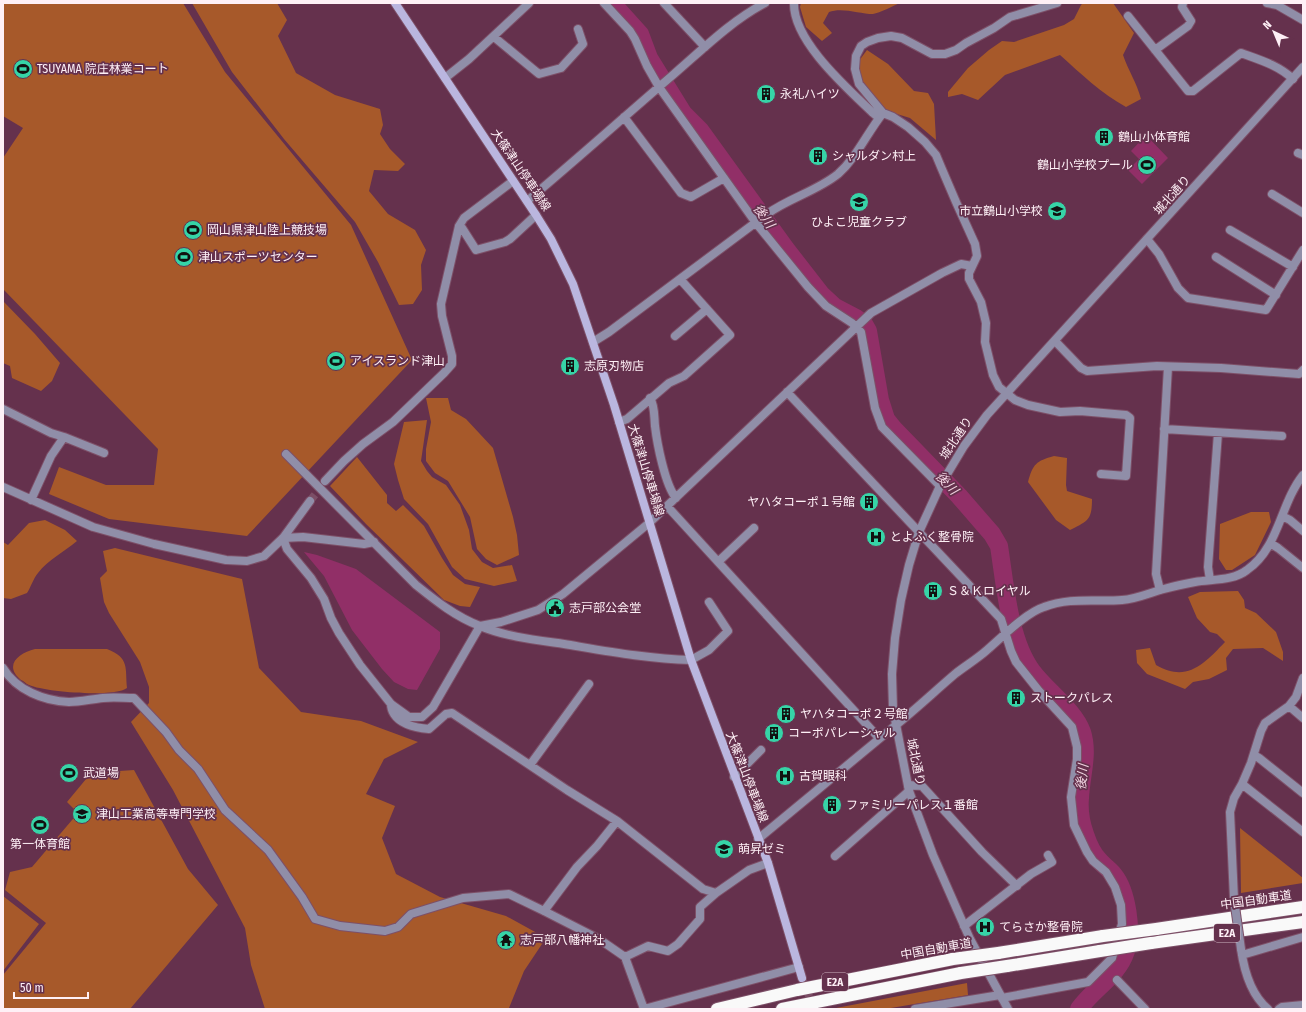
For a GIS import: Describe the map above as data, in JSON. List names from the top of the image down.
{
  "streets": {
    "highway": ["中国自動車道", "E2A"],
    "main road": ["大篠津山停車場線"],
    "street": ["城北通り"]
  },
  "water": ["後川"],
  "places": {
    "sports": [
      "TSUYAMA 院庄林業コート",
      "鶴山小学校プール",
      "岡山県津山陸上競技場",
      "津山スポーツセンター",
      "アイスランド津山",
      "武道場",
      "第一体育館"
    ],
    "building": [
      "永礼ハイツ",
      "鶴山小体育館",
      "シャルダン村上",
      "志原刃物店",
      "ヤハタコーポ１号館",
      "Ｓ＆Ｋロイヤル",
      "ストークパレス",
      "ヤハタコーポ２号館",
      "コーポパレーシャル",
      "ファミリーパレス１番館"
    ],
    "school or university": [
      "ひよこ児童クラブ",
      "市立鶴山小学校",
      "津山工業高等専門学校",
      "萌昇ゼミ"
    ],
    "hospital": ["とよふく整骨院", "古賀眼科", "てらさか整骨院"],
    "public building": ["志戸部公会堂"],
    "temple": ["志戸部八幡神社"]
  },
  "scale_bar": "50 m",
  "north": "top left"
}
